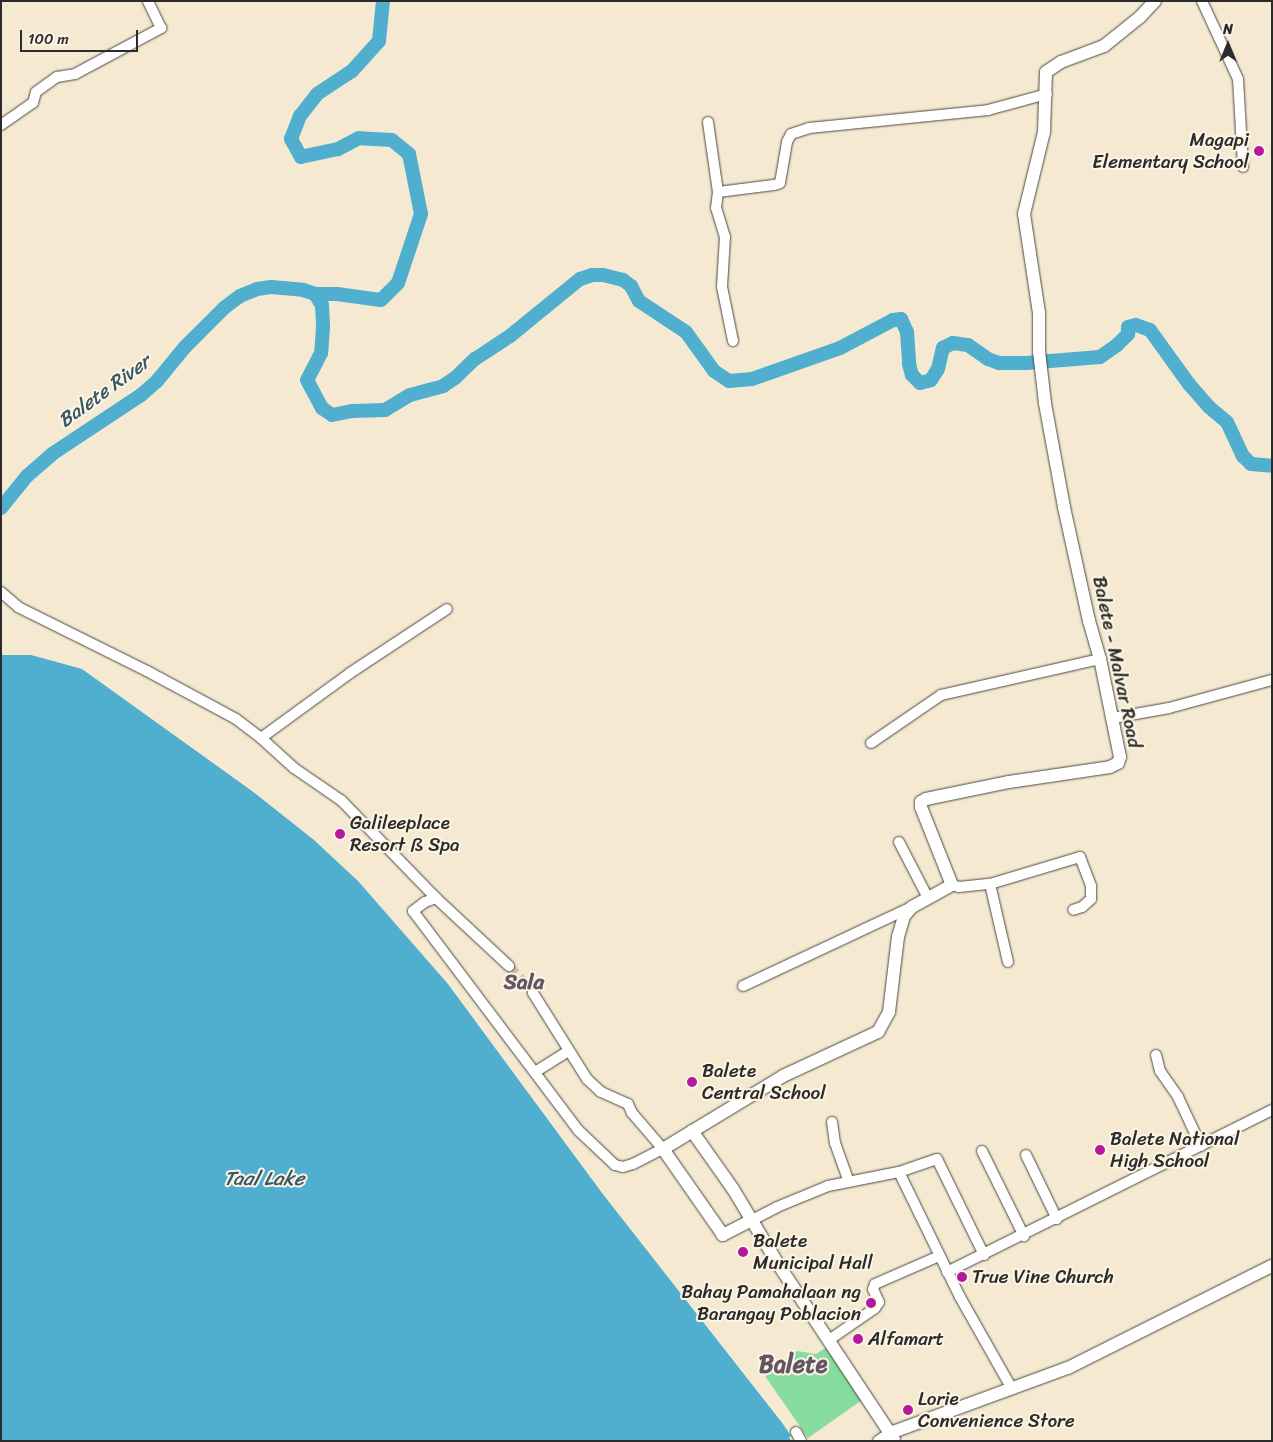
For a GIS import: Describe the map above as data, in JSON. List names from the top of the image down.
{
  "streets": {
    "main road": ["Balete - Malvar Road"]
  },
  "districts": ["Sala", "Balete"],
  "water": ["Balete River", "Taal Lake"],
  "places": [
    "Magapi Elementary School",
    "Galileeplace Resort ß Spa",
    "Balete Central School",
    "Balete National High School",
    "Balete Municipal Hall",
    "True Vine Church",
    "Bahay Pamahalaan ng Barangay Poblacion",
    "Alfamart",
    "Lorie Convenience Store"
  ],
  "scale_bar": "100 m",
  "north": "top"
}
